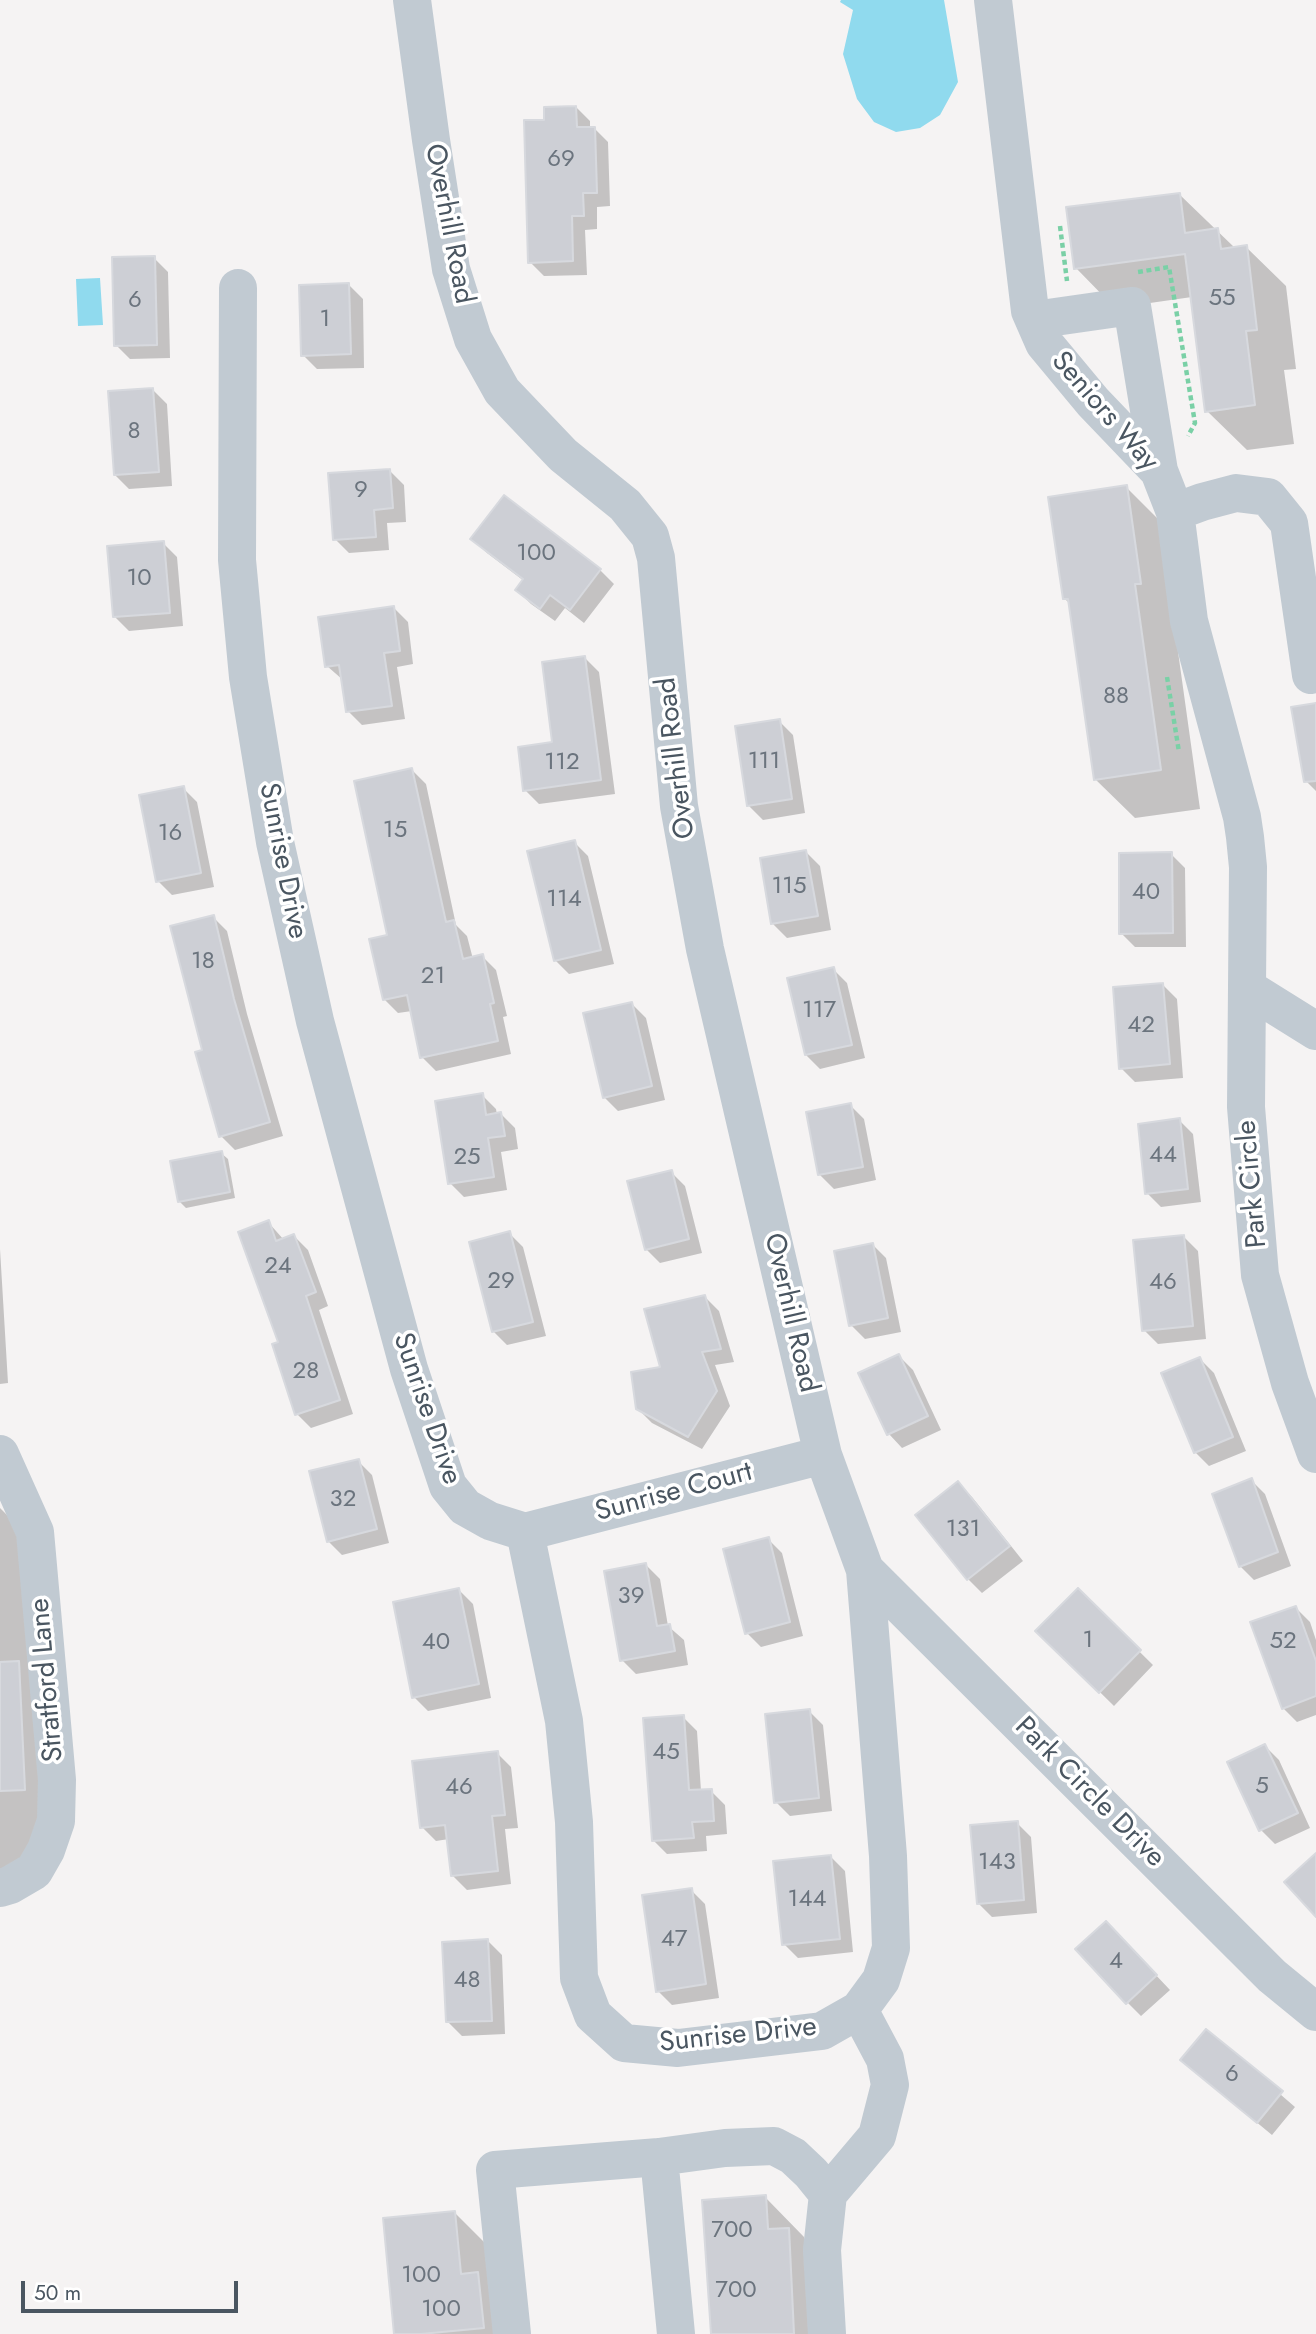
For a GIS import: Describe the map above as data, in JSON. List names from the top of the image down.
{
  "streets": {
    "street": [
      "Overhill Road",
      "Seniors Way",
      "Sunrise Drive",
      "Park Circle",
      "Sunrise Court",
      "Stratford Lane",
      "Park Circle Drive"
    ]
  },
  "crossings": [
    ["Overhill Road", "Sunrise Drive"],
    ["Overhill Road", "Sunrise Court"],
    ["Overhill Road", "Park Circle Drive"],
    ["Seniors Way", "Park Circle"],
    ["Sunrise Drive", "Sunrise Court"],
    ["Sunrise Drive", "Park Circle Drive"]
  ],
  "house_numbers": [
    "69",
    "55",
    "6",
    "1",
    "8",
    "9",
    "100",
    "10",
    "88",
    "111",
    "112",
    "15",
    "16",
    "115",
    "40",
    "114",
    "18",
    "21",
    "117",
    "42",
    "44",
    "25",
    "24",
    "29",
    "46",
    "28",
    "32",
    "131",
    "39",
    "1",
    "52",
    "40",
    "45",
    "5",
    "46",
    "143",
    "144",
    "47",
    "4",
    "48",
    "6",
    "700",
    "100",
    "700",
    "100"
  ],
  "scale_bar": "50 m"
}
